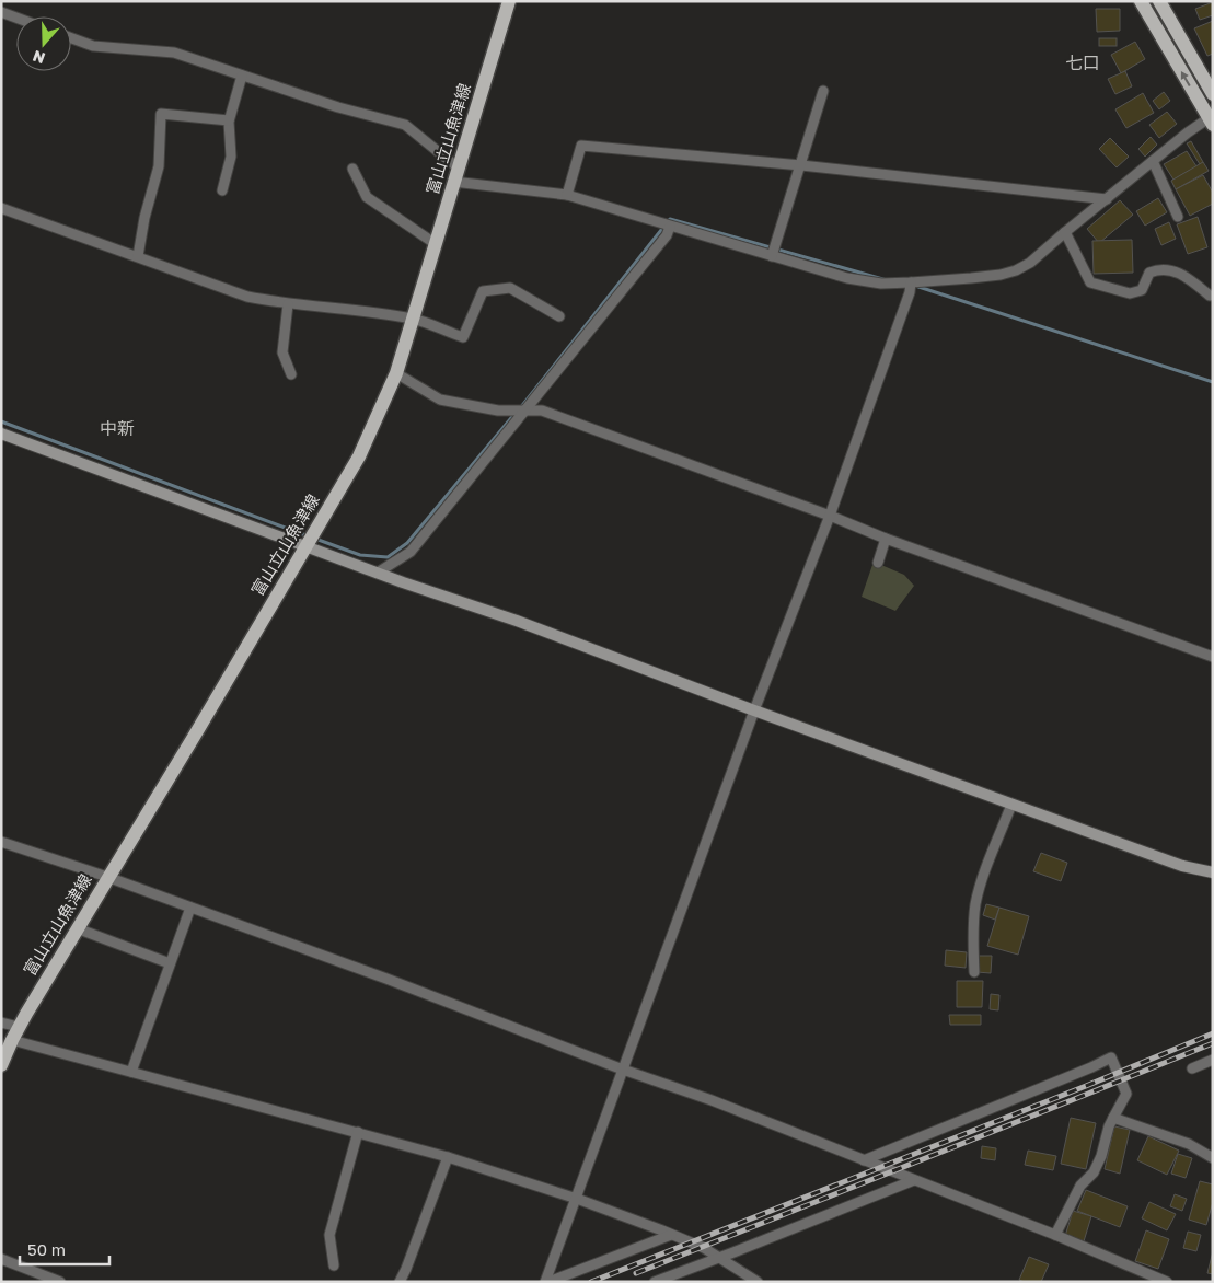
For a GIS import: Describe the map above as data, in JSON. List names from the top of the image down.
{
  "streets": {
    "main road": ["富山立山魚津線"]
  },
  "districts": ["七口", "中新"],
  "scale_bar": "50 m",
  "north": "bottom"
}
